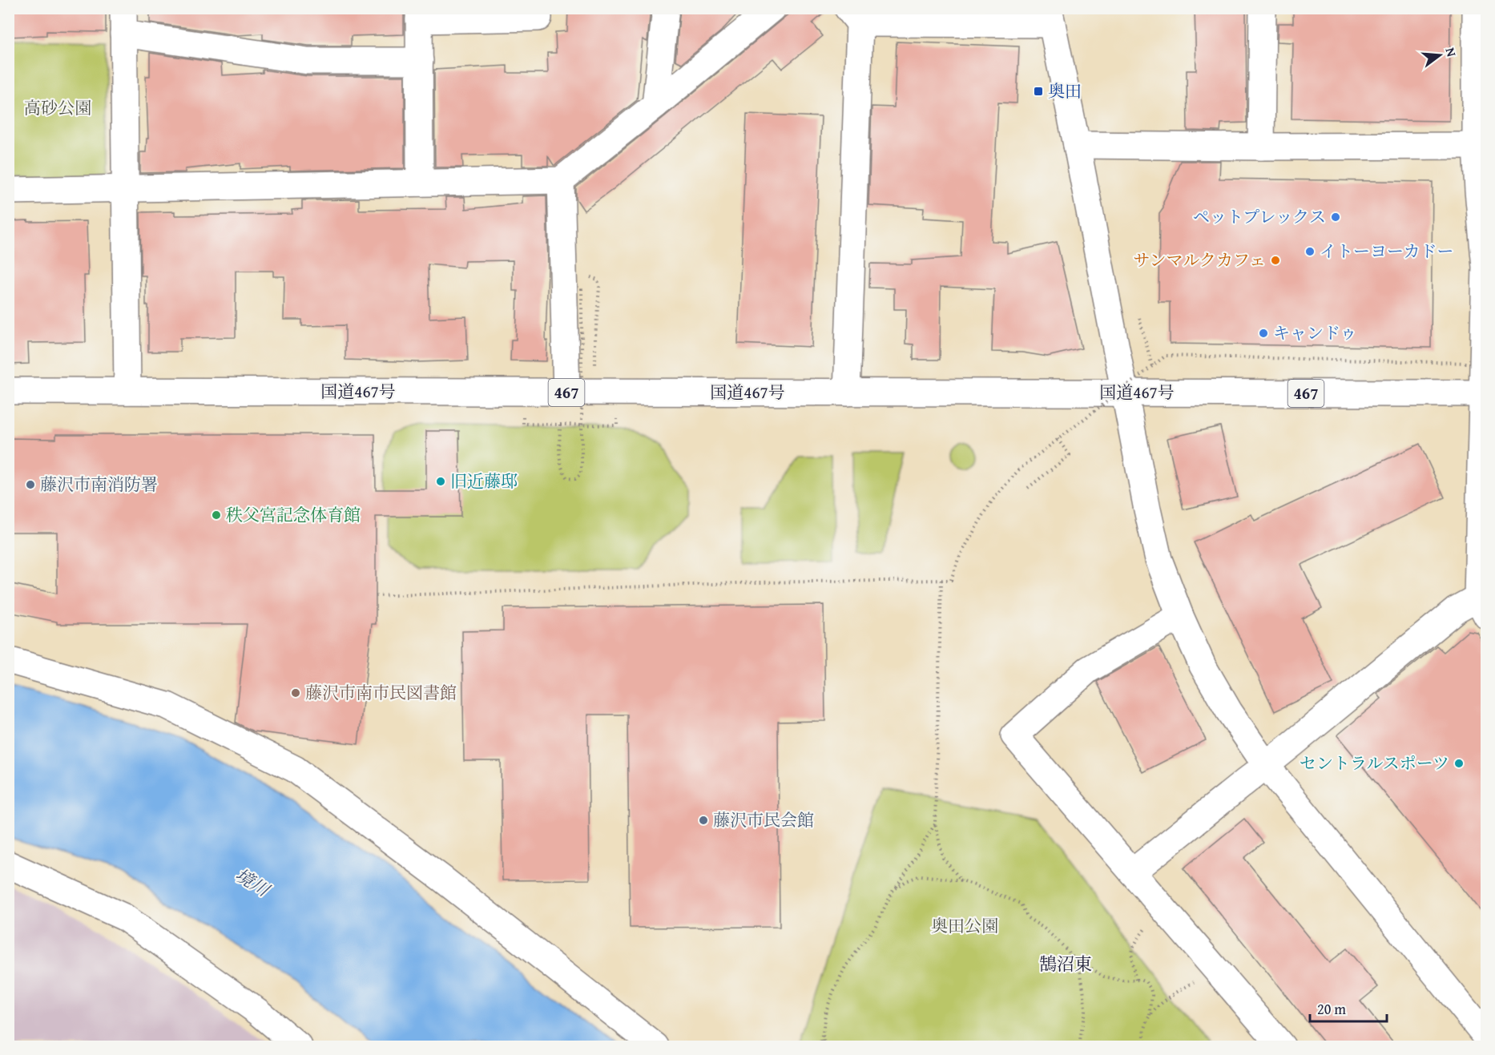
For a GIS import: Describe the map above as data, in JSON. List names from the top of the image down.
{
  "streets": {
    "main road": ["国道467号", "467"]
  },
  "districts": ["鵠沼東"],
  "water": ["境川"],
  "parks": ["高砂公園", "奥田公園"],
  "places": {
    "transit": ["奥田"],
    "other": [
      "ペットプレックス",
      "イトーヨーカドー",
      "サンマルクカフェ",
      "キャンドゥ",
      "旧近藤邸",
      "藤沢市南消防署",
      "秩父宮記念体育館",
      "藤沢市南市民図書館",
      "セントラルスポーツ",
      "藤沢市民会館"
    ]
  },
  "scale_bar": "20 m",
  "north": "right"
}
